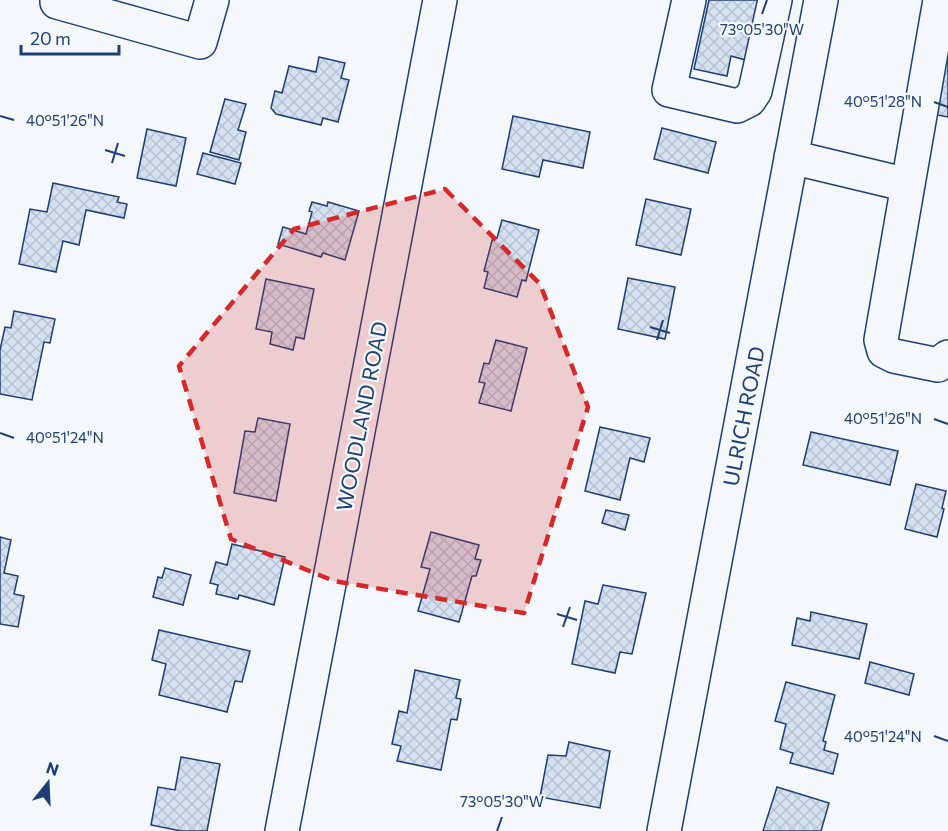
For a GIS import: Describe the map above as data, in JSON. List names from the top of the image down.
{
  "streets": {
    "street": ["WOODLAND ROAD", "ULRICH ROAD"]
  },
  "scale_bar": "20 m",
  "north": "top",
  "coordinates": [
    "73°05'30\"W",
    "40°51'28\"N",
    "40°51'26\"N",
    "40°51'24\"N"
  ]
}
